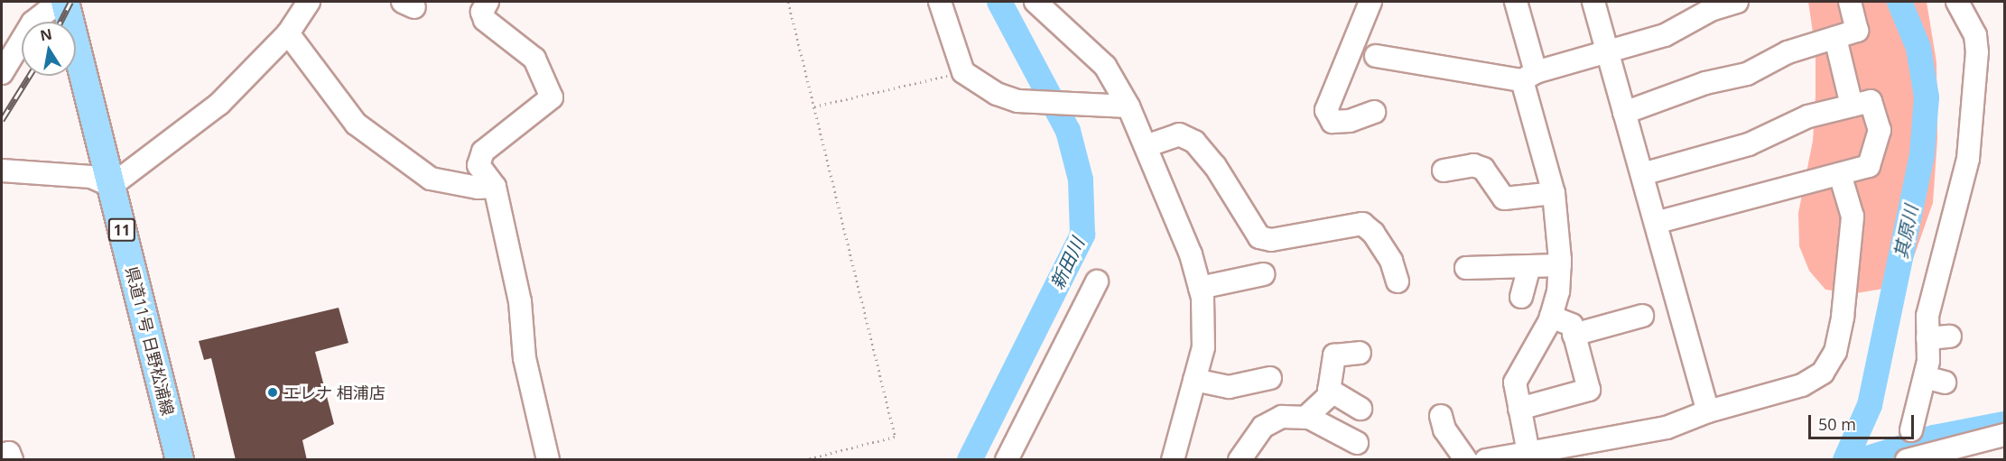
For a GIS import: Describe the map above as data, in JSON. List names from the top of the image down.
{
  "streets": {
    "main road": ["11", "県道11号 日野松浦線"]
  },
  "water": ["其原川", "新田川"],
  "places": ["エレナ 相浦店"],
  "scale_bar": "50 m",
  "north": "top"
}
